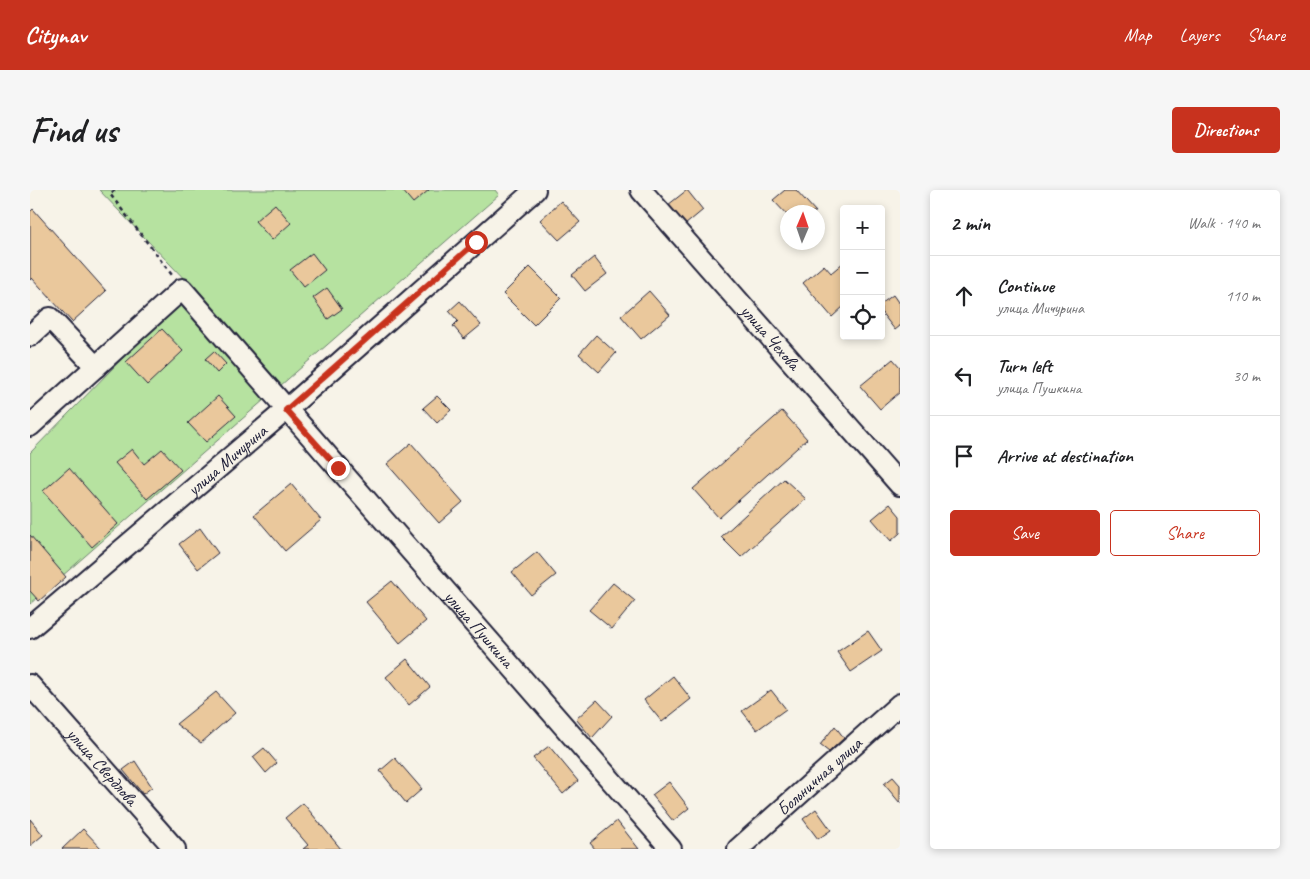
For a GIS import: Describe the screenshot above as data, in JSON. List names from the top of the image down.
{
  "streets": {
    "street": [
      "улица Чехова",
      "улица Мичурина",
      "улица Пушкина",
      "улица Свердлова",
      "Больничная улица"
    ]
  },
  "crossings": [
    ["улица Мичурина", "улица Пушкина"]
  ],
  "north": "top",
  "page": {
    "header": "Citynav",
    "nav": ["Map", "Layers", "Share"],
    "buttons": [
      "Directions",
      ["Save", "Share"]
    ],
    "title": "Find us",
    "heading": ["2 min", "Walk · 140 m"],
    "map_buttons": ["+", "−"],
    "list": [
      ["Continue", "улица Мичурина", "110 m"],
      ["Turn left", "улица Пушкина", "30 m"],
      "Arrive at destination"
    ]
  }
}
